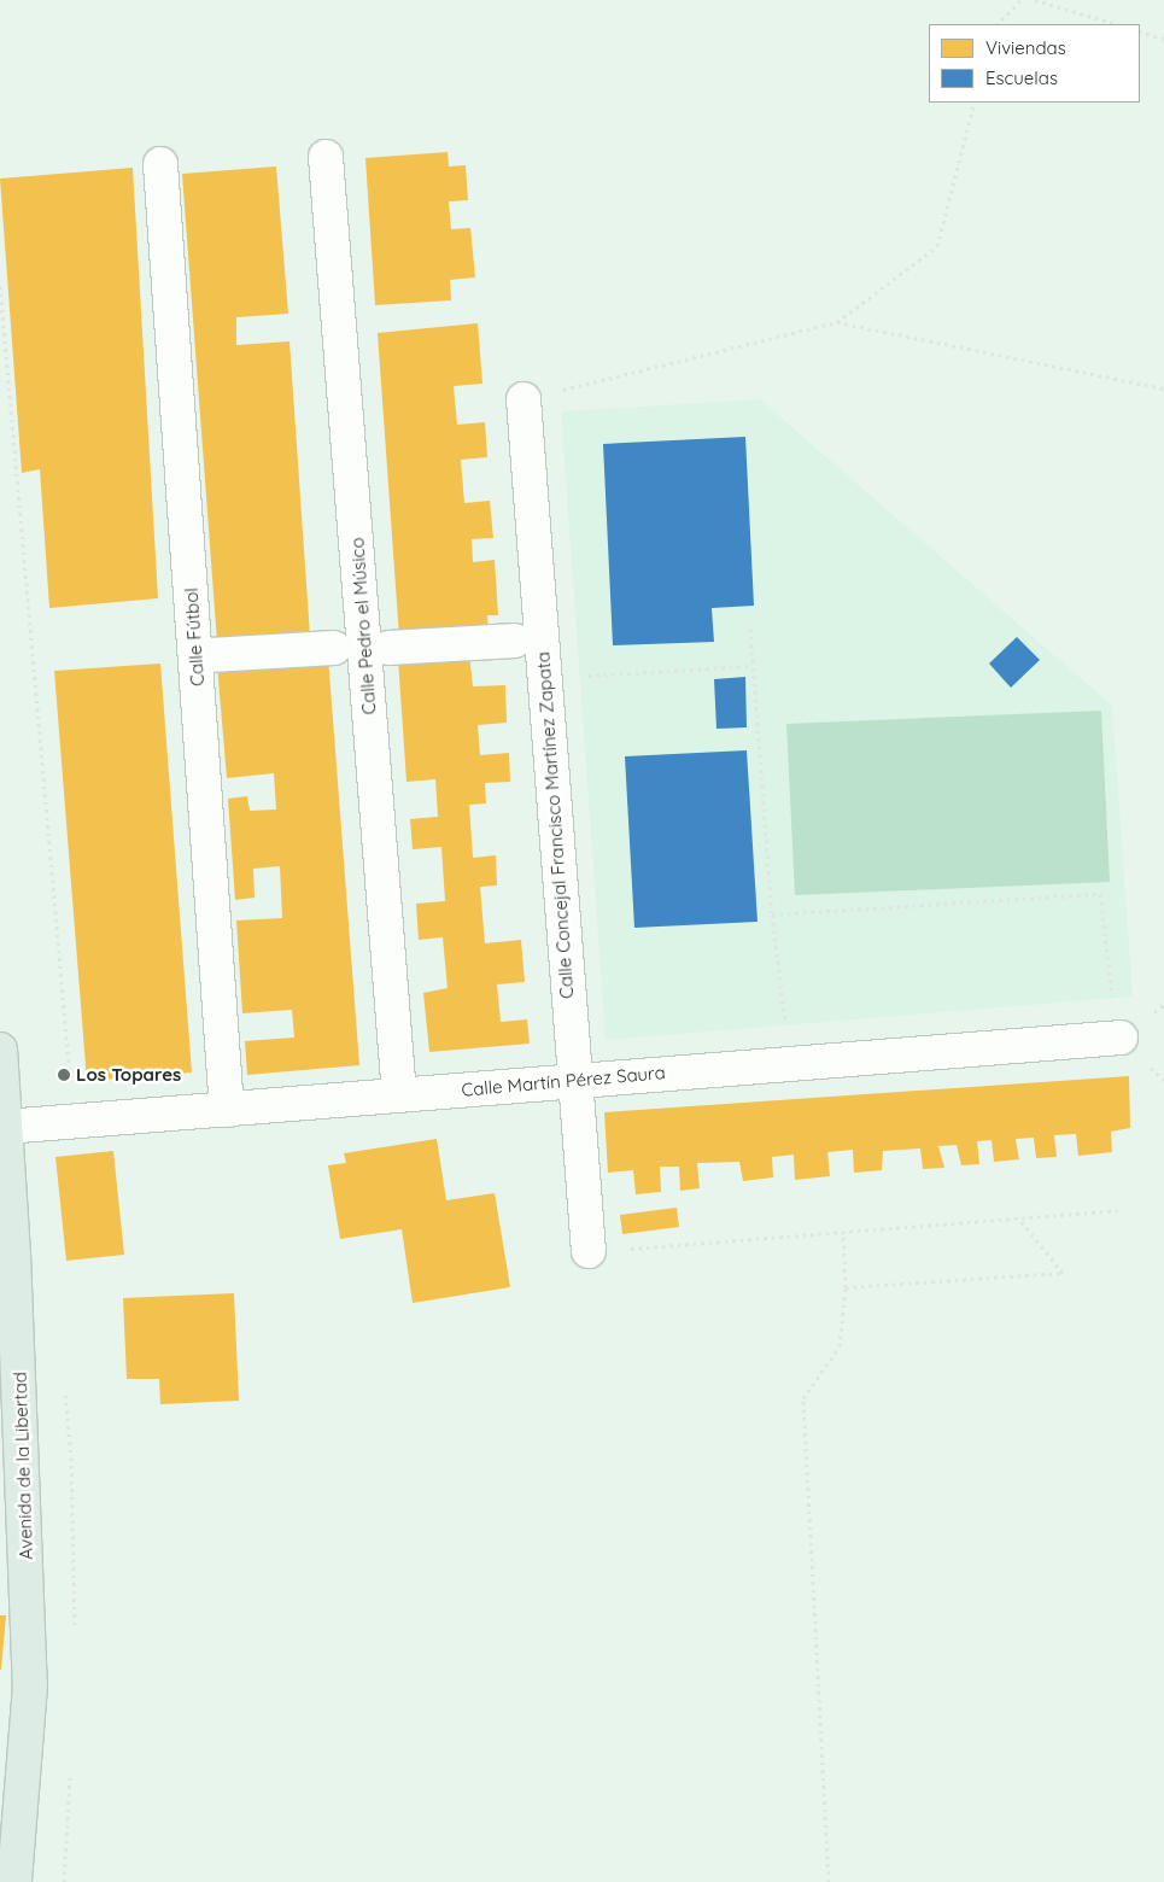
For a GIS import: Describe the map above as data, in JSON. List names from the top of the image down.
{
  "streets": {
    "main road": ["Avenida de la Libertad"],
    "street": [
      "Calle Pedro el Músico",
      "Calle Fútbol",
      "Calle Concejal Francisco Martínez Zapata",
      "Calle Martín Pérez Saura"
    ]
  },
  "crossings": [
    ["Calle Pedro el Músico", "Calle Martín Pérez Saura"],
    ["Calle Fútbol", "Calle Martín Pérez Saura"],
    ["Calle Concejal Francisco Martínez Zapata", "Calle Martín Pérez Saura"],
    ["Calle Martín Pérez Saura", "Avenida de la Libertad"]
  ],
  "places": ["Los Topares"],
  "legend": ["Viviendas", "Escuelas"]
}
